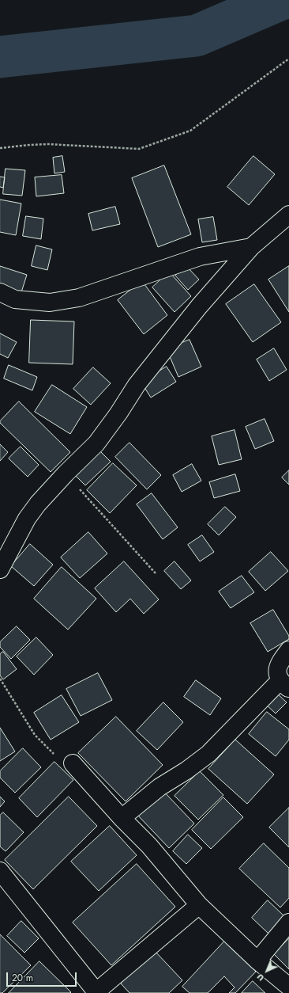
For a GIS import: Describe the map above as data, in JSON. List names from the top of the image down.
{
  "scale_bar": "20 m",
  "north": "bottom left"
}
